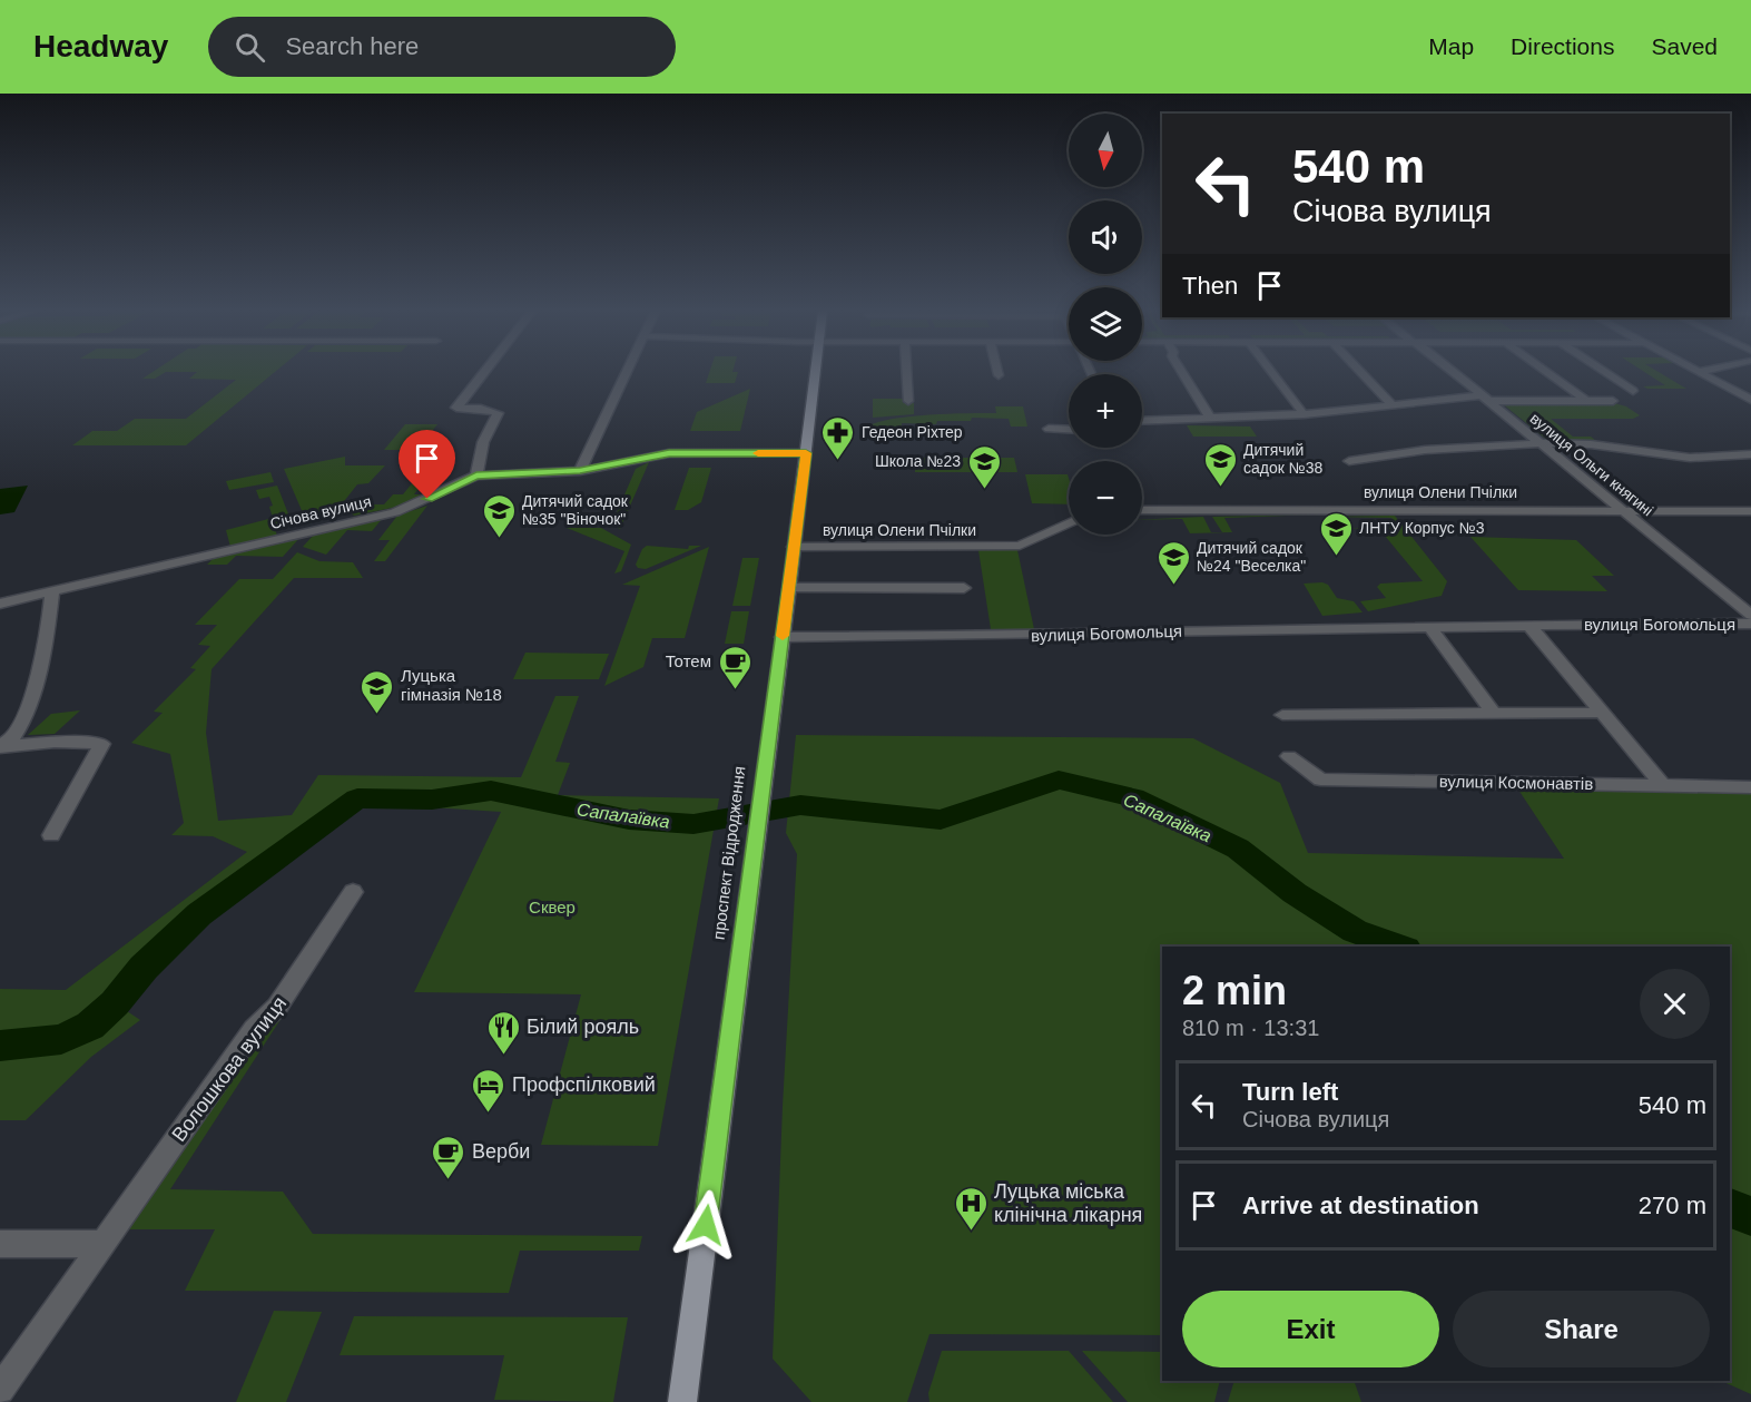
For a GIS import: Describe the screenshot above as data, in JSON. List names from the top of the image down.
{
  "streets": {
    "main road": ["проспект Відродження"],
    "street": [
      "вулиця Ольги княгині",
      "вулиця Олени Пчілки",
      "Січова вулиця",
      "вулиця Богомольця",
      "вулиця Космонавтів",
      "Волошкова вулиця"
    ]
  },
  "crossings": [
    ["вулиця Ольги княгині", "вулиця Олени Пчілки"],
    ["вулиця Олени Пчілки", "проспект Відродження"],
    ["Січова вулиця", "проспект Відродження"],
    ["вулиця Богомольця", "проспект Відродження"]
  ],
  "water": ["Сапалаївка"],
  "parks": ["Сквер"],
  "places": {
    "pharmacy": ["Гедеон Ріхтер"],
    "school or university": [
      "Дитячий садок №38",
      "Школа №23",
      "Дитячий садок №35 \"Віночок\"",
      "ЛНТУ Корпус №3",
      "Дитячий садок №24 \"Веселка\"",
      "Луцька гімназія №18"
    ],
    "cafe": ["Тотем", "Верби"],
    "restaurant": ["Білий рояль"],
    "hotel": ["Профспілковий"],
    "hospital": ["Луцька міська клінічна лікарня"]
  },
  "north": "bottom",
  "page": {
    "header": "Headway",
    "search": "Search here",
    "nav": ["Map", "Directions", "Saved"],
    "map_buttons": ["+", "−"],
    "turn": ["540 m", "Січова вулиця"],
    "then": "Then",
    "heading": ["2 min", "810 m · 13:31"],
    "list": [
      {
        "name": "Turn left",
        "note": "Січова вулиця",
        "value": "540 m"
      },
      {
        "name": "Arrive at destination",
        "value": "270 m"
      }
    ],
    "buttons": ["Exit", "Share"]
  }
}
